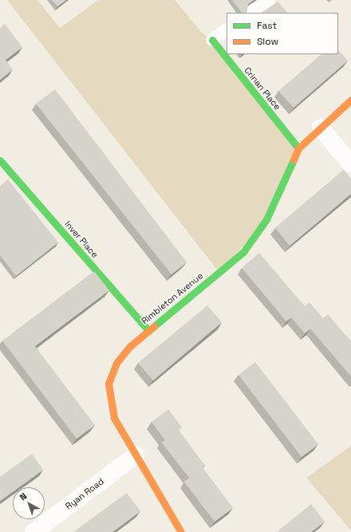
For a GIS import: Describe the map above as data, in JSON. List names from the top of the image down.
{
  "streets": {
    "street": [
      "Crinan Place",
      "Inver Place",
      "Rimbleton Avenue",
      "Ryan Road"
    ]
  },
  "crossings": [
    ["Crinan Place", "Rimbleton Avenue"],
    ["Inver Place", "Rimbleton Avenue"],
    ["Rimbleton Avenue", "Ryan Road"]
  ],
  "legend": ["Fast", "Slow"],
  "north": "top left"
}
